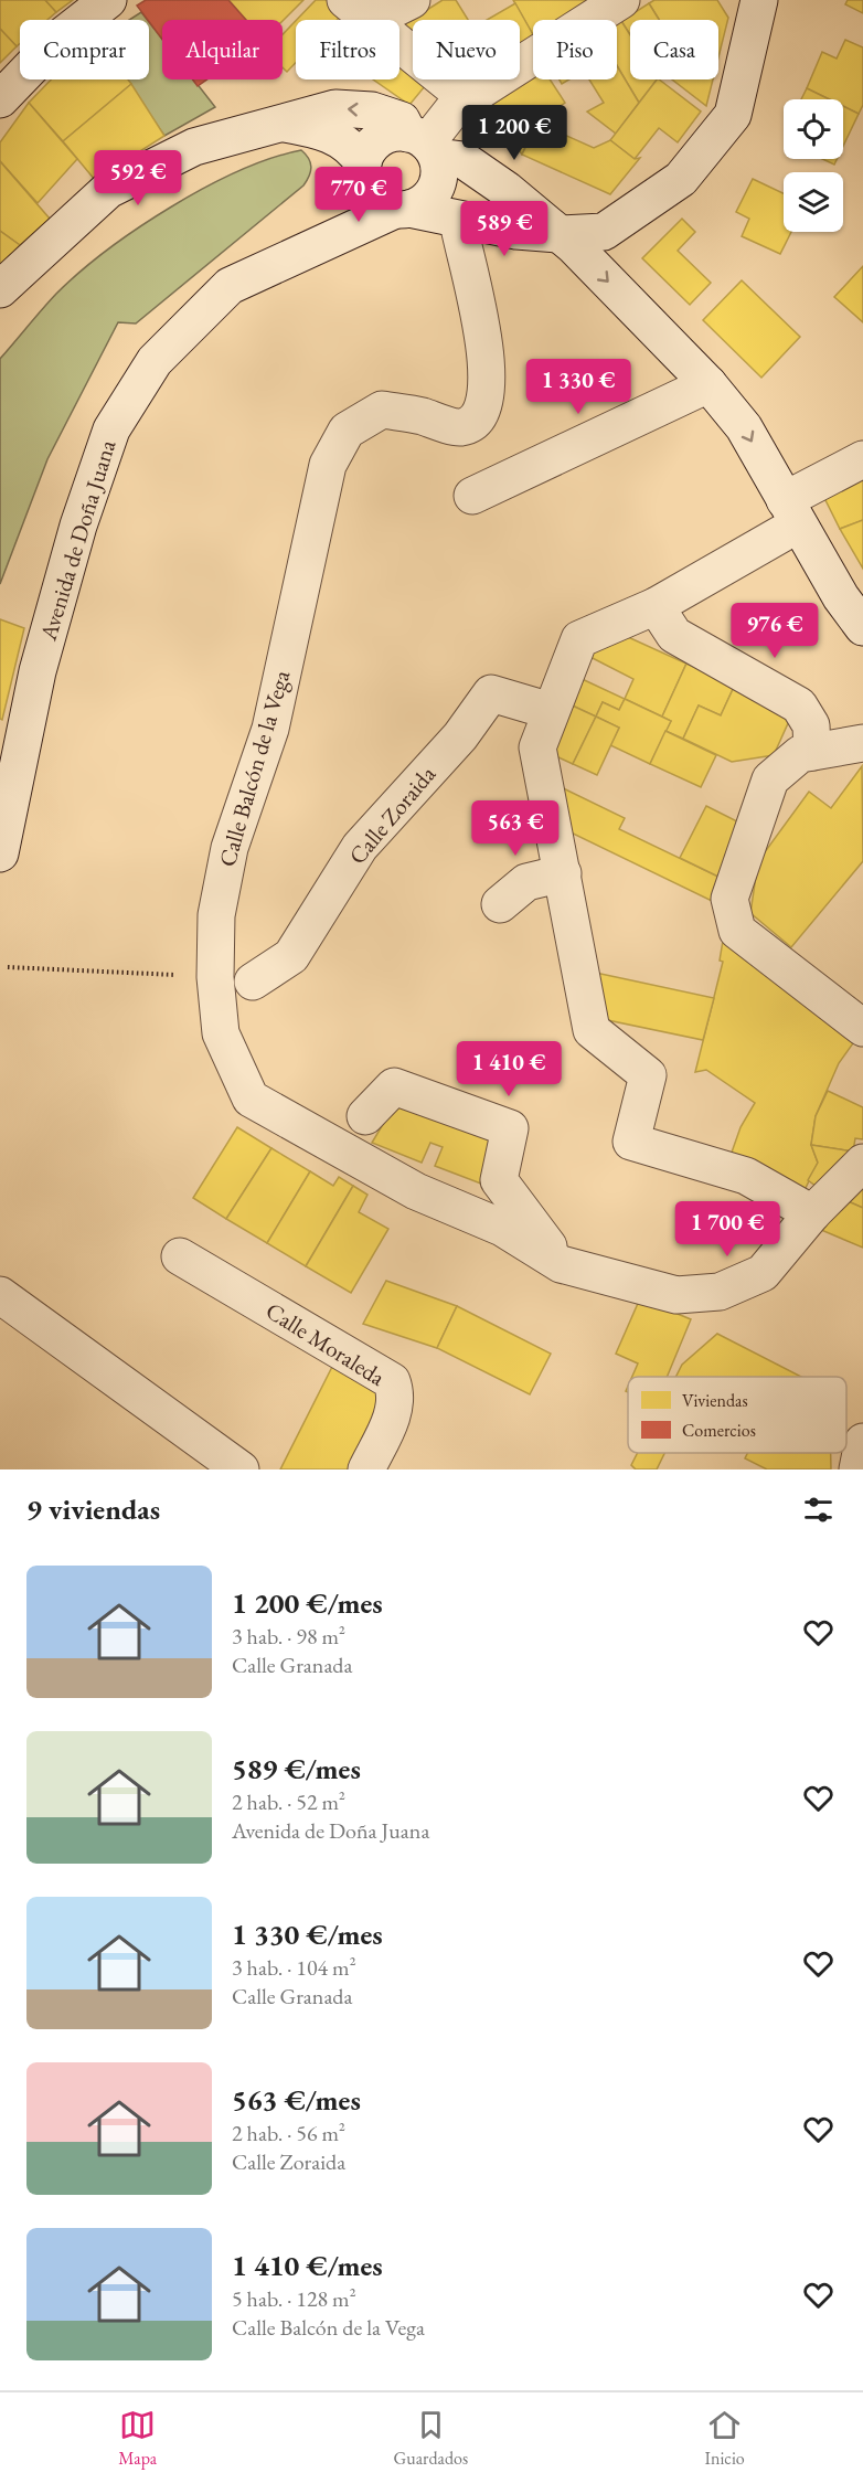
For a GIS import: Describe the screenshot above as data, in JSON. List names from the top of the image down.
{
  "streets": {
    "street": [
      "Avenida de Doña Juana",
      "Calle Balcón de la Vega",
      "Calle Zoraida",
      "Calle Moraleda"
    ]
  },
  "legend": ["Viviendas", "Comercios"],
  "page": {
    "chip": [
      "Comprar",
      "Alquilar",
      "Filtros",
      "Nuevo",
      "Piso",
      "Casa"
    ],
    "price": [
      "1 200 €",
      "592 €",
      "770 €",
      "589 €",
      "1 330 €",
      "976 €",
      "563 €",
      "1 410 €",
      "1 700 €"
    ],
    "heading": "9 viviendas",
    "list": [
      {
        "name": "1 200 €/mes",
        "note": "3 hab. · 98 m² · Calle Granada"
      },
      {
        "name": "589 €/mes",
        "note": "2 hab. · 52 m² · Avenida de Doña Juana"
      },
      {
        "name": "1 330 €/mes",
        "note": "3 hab. · 104 m² · Calle Granada"
      },
      {
        "name": "563 €/mes",
        "note": "2 hab. · 56 m² · Calle Zoraida"
      },
      {
        "name": "1 410 €/mes",
        "note": "5 hab. · 128 m² · Calle Balcón de la Vega"
      }
    ],
    "tabs": ["Mapa", "Guardados", "Inicio"]
  }
}
